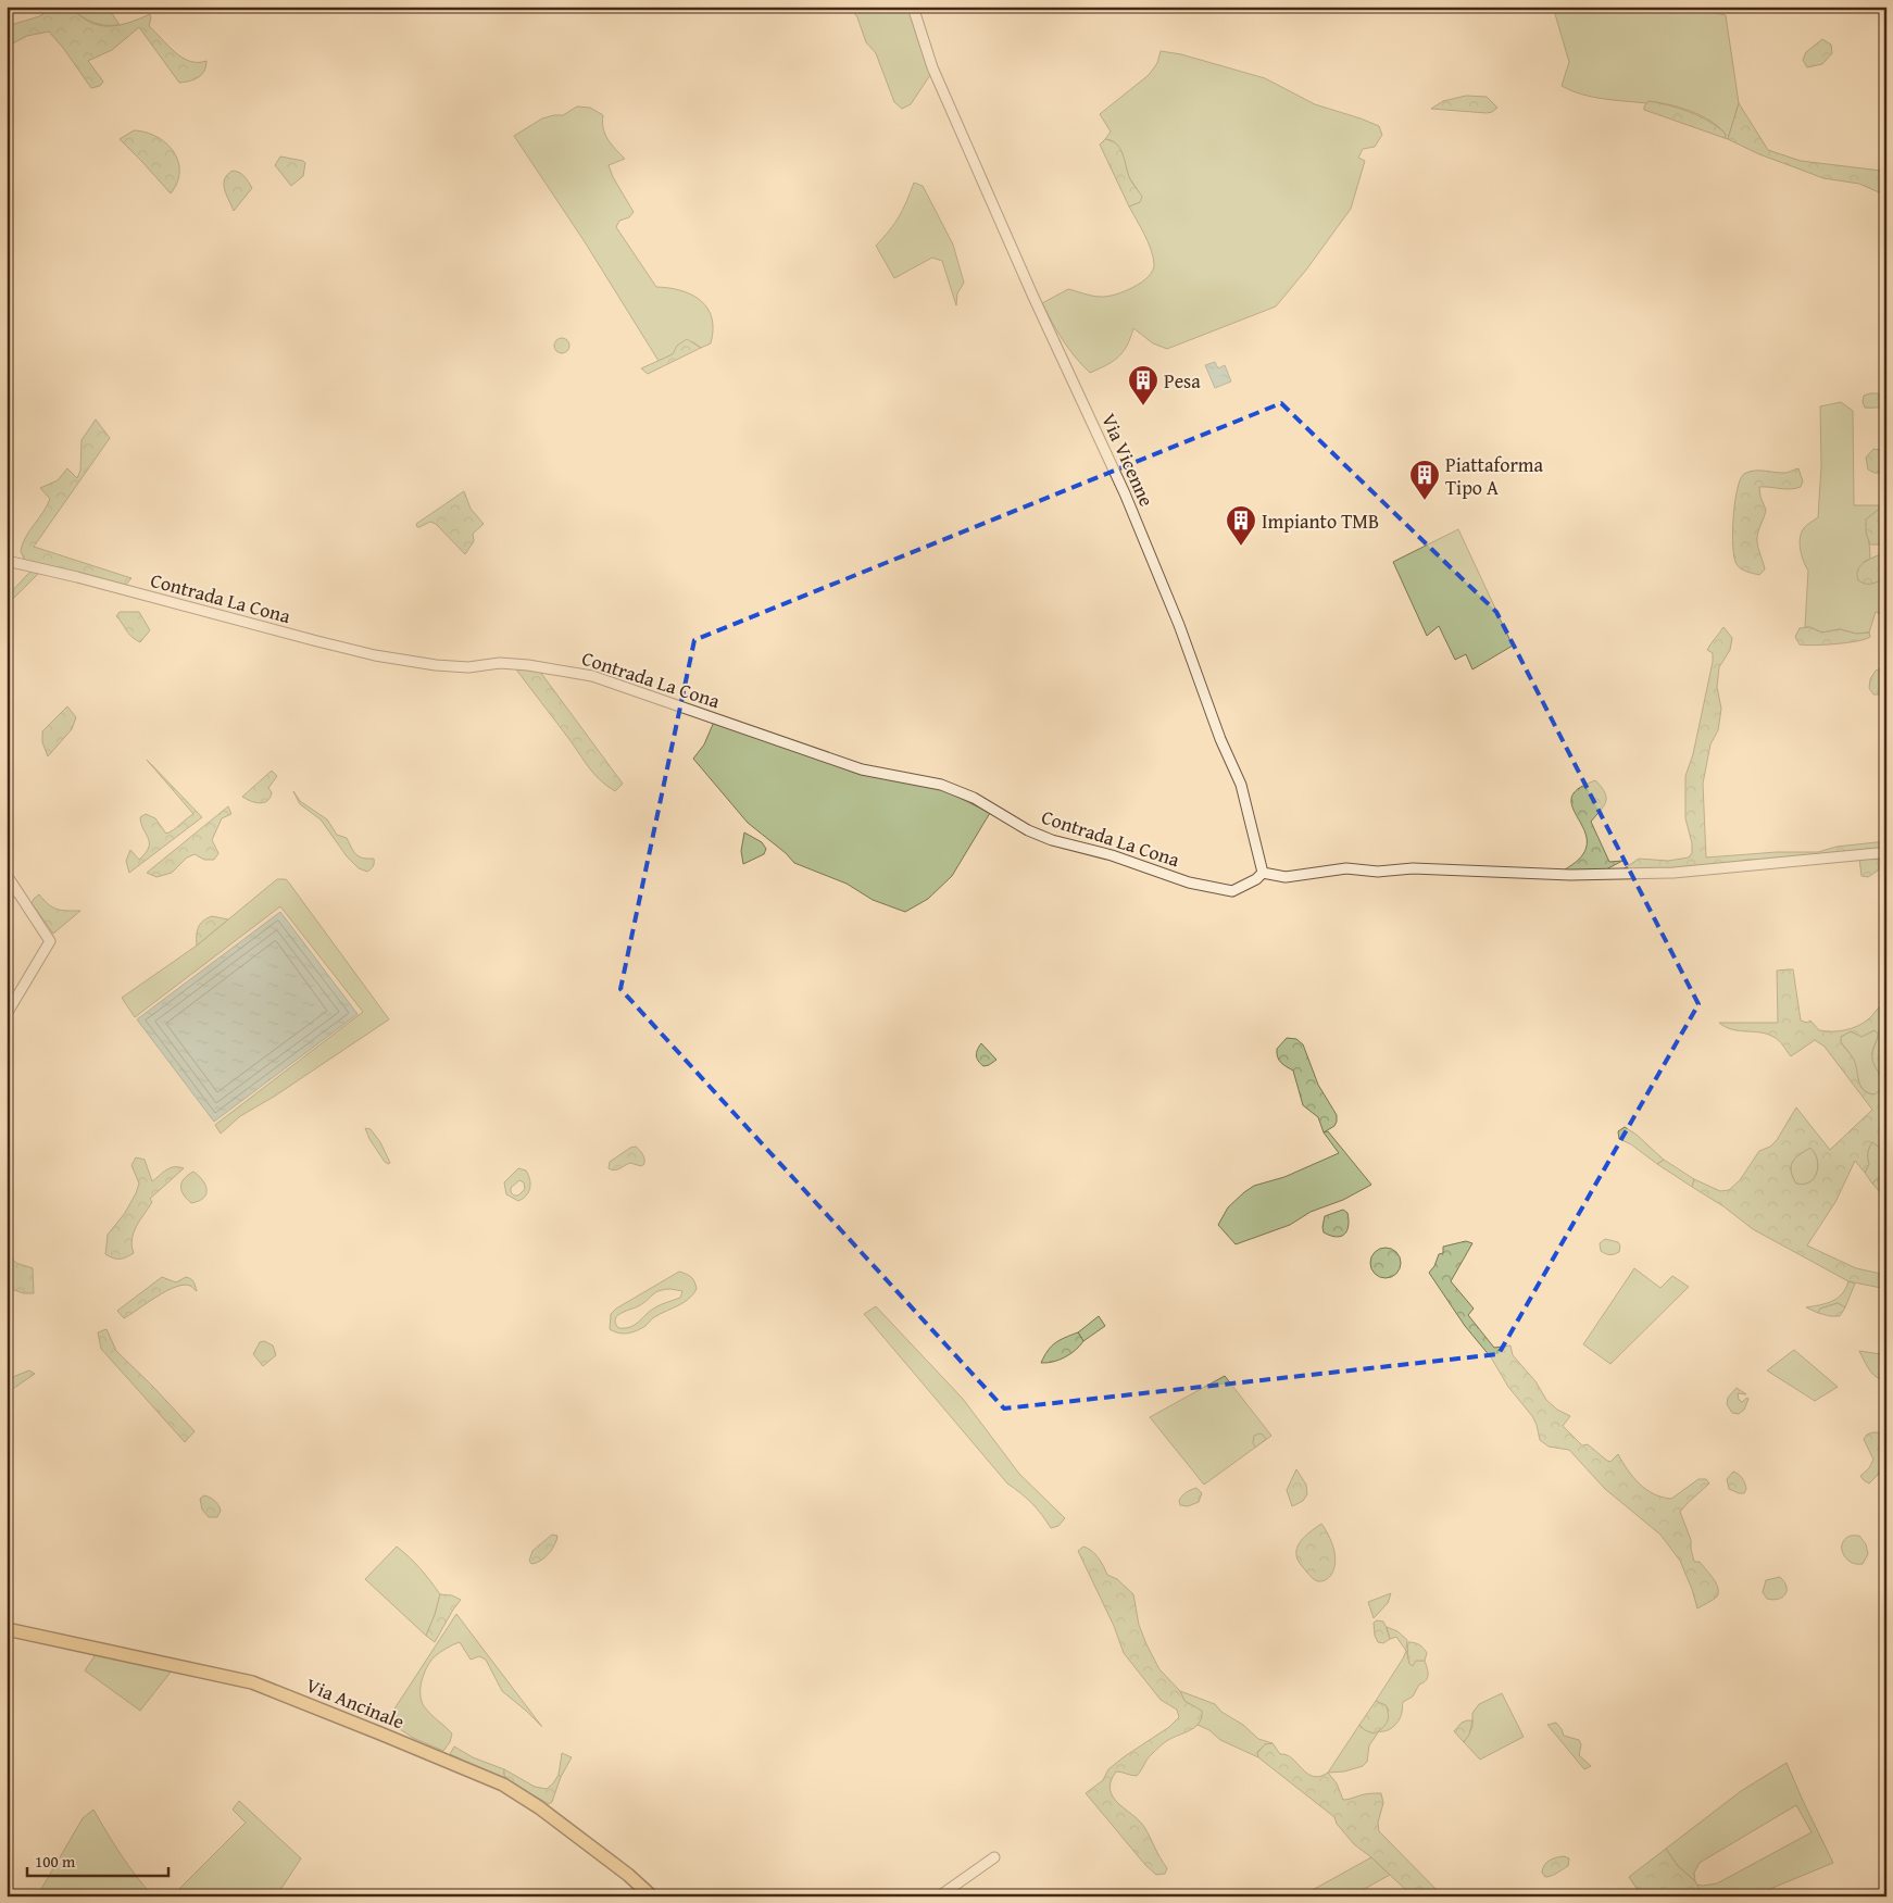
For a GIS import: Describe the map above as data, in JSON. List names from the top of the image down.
{
  "streets": {
    "main road": ["Via Ancinale"],
    "street": ["Via Vicenne", "Contrada La Cona"]
  },
  "crossings": [
    ["Via Vicenne", "Contrada La Cona"]
  ],
  "places": {
    "building": ["Pesa", "Piattaforma Tipo A", "Impianto TMB"]
  },
  "scale_bar": "100 m"
}
